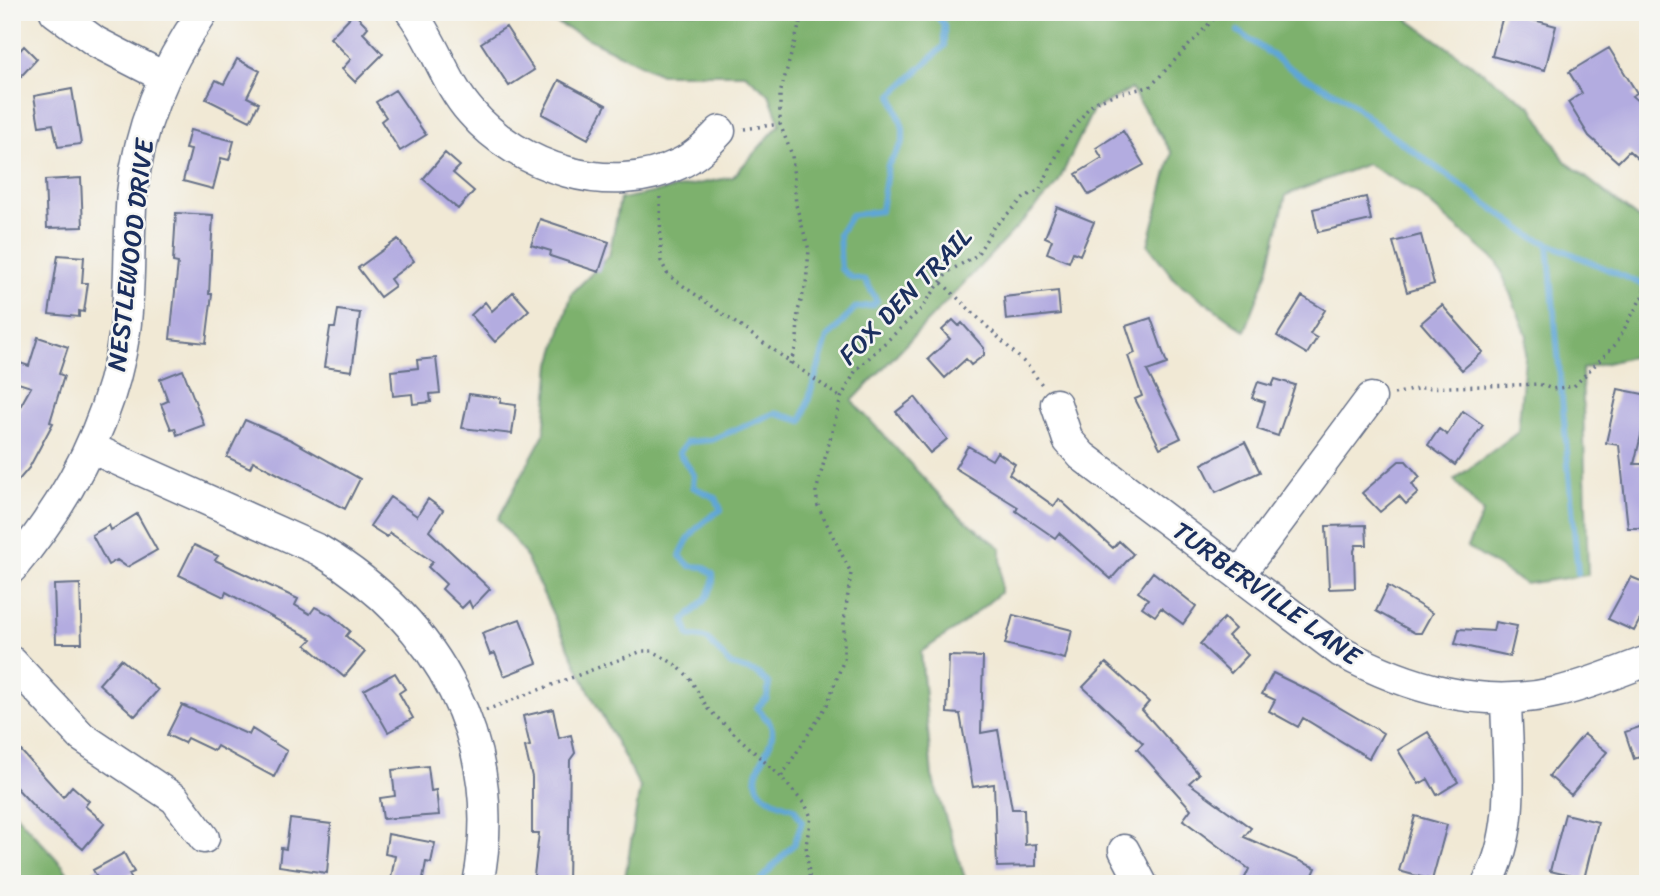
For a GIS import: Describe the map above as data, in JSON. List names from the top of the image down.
{
  "streets": {
    "street": ["NESTLEWOOD DRIVE", "TURBERVILLE LANE"],
    "path": ["FOX DEN TRAIL"]
  }
}
